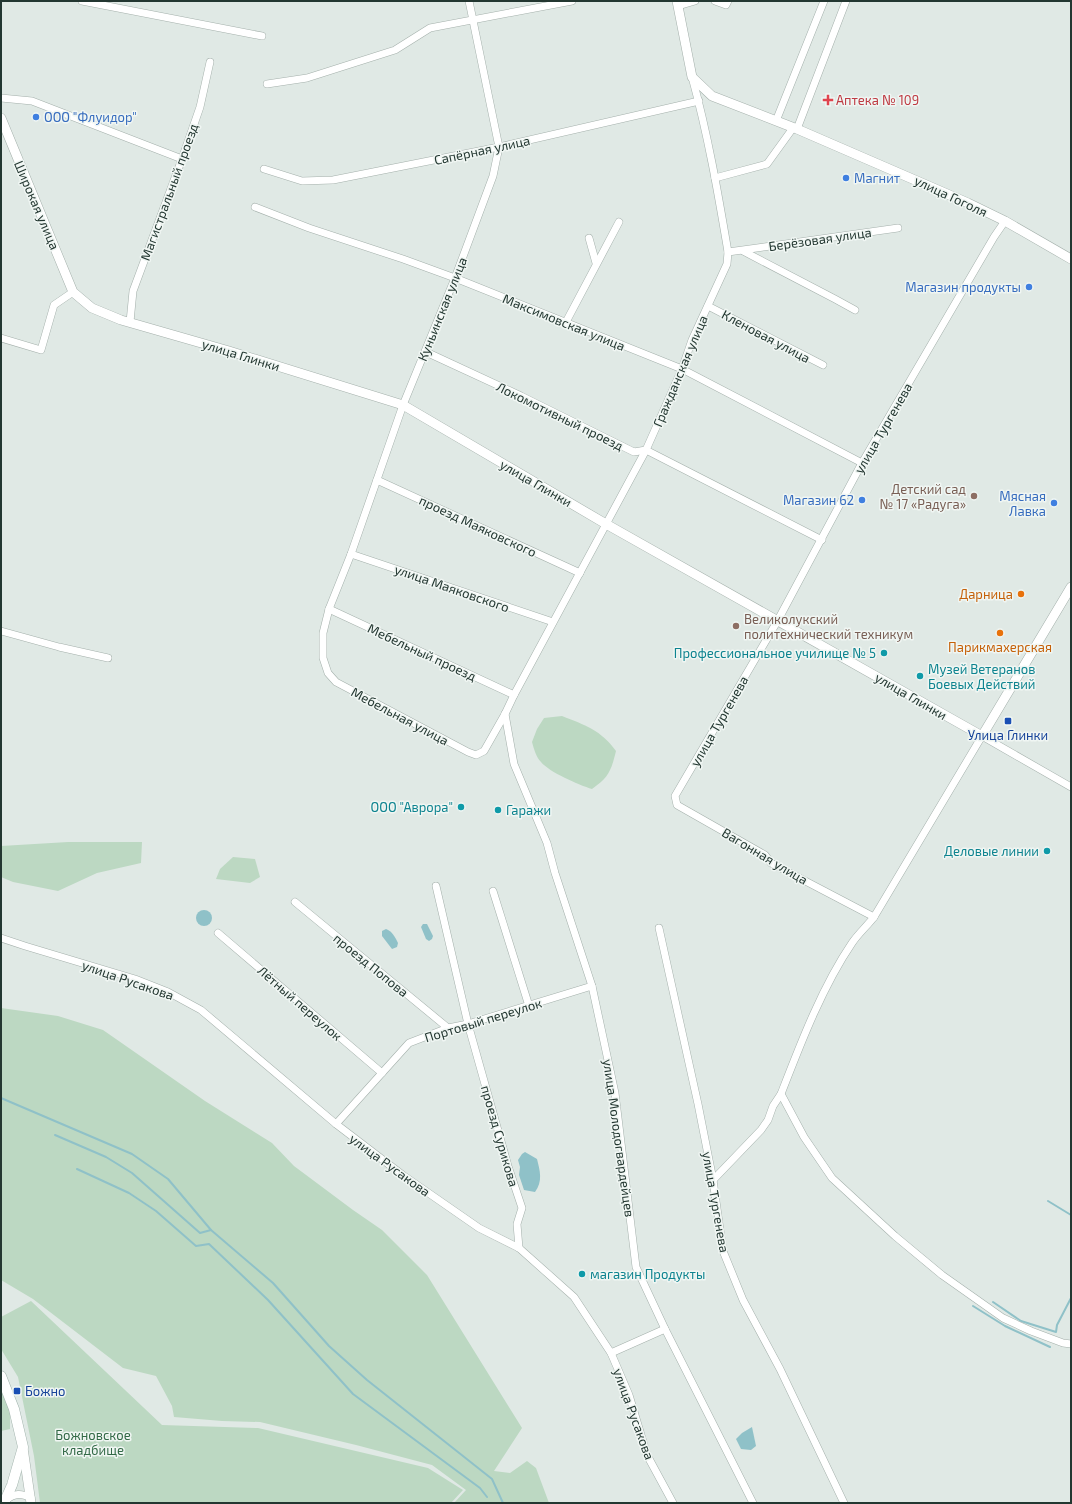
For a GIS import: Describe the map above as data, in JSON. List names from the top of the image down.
{
  "streets": {
    "street": [
      "Сапёрная улица",
      "Магистральный проезд",
      "улица Гоголя",
      "Широкая улица",
      "Берёзовая улица",
      "Куньинская улица",
      "Максимовская улица",
      "Кленовая улица",
      "улица Глинки",
      "Гражданская улица",
      "Локомотивный проезд",
      "улица Тургенева",
      "проезд Маяковского",
      "улица Маяковского",
      "Мебельный проезд",
      "Мебельная улица",
      "Вагонная улица",
      "проезд Попова",
      "улица Русакова",
      "Лётный переулок",
      "Портовый переулок",
      "проезд Сурикова",
      "улица Молодогвардейцев"
    ]
  },
  "crossings": [
    ["Сапёрная улица", "Куньинская улица"],
    ["Сапёрная улица", "Гражданская улица"],
    ["Магистральный проезд", "улица Глинки"],
    ["улица Гоголя", "Гражданская улица"],
    ["улица Гоголя", "улица Тургенева"],
    ["Широкая улица", "улица Глинки"],
    ["Берёзовая улица", "Гражданская улица"],
    ["Куньинская улица", "Максимовская улица"],
    ["Куньинская улица", "улица Глинки"],
    ["Куньинская улица", "Локомотивный проезд"],
    ["Куньинская улица", "проезд Маяковского"],
    ["Куньинская улица", "улица Маяковского"],
    ["Куньинская улица", "Мебельный проезд"],
    ["Куньинская улица", "Мебельная улица"],
    ["Максимовская улица", "Гражданская улица"],
    ["Максимовская улица", "улица Тургенева"],
    ["Кленовая улица", "Гражданская улица"],
    ["улица Глинки", "Гражданская улица"],
    ["улица Глинки", "улица Тургенева"],
    ["Гражданская улица", "Локомотивный проезд"],
    ["Гражданская улица", "проезд Маяковского"],
    ["Гражданская улица", "улица Маяковского"],
    ["Гражданская улица", "Мебельный проезд"],
    ["Гражданская улица", "Мебельная улица"],
    ["Гражданская улица", "улица Молодогвардейцев"],
    ["Локомотивный проезд", "улица Тургенева"],
    ["улица Тургенева", "Вагонная улица"],
    ["проезд Попова", "Портовый переулок"],
    ["улица Русакова", "Портовый переулок"],
    ["улица Русакова", "проезд Сурикова"],
    ["Лётный переулок", "Портовый переулок"],
    ["Портовый переулок", "проезд Сурикова"],
    ["Портовый переулок", "улица Молодогвардейцев"]
  ],
  "parks": ["Божновское кладбище"],
  "places": {
    "health": ["Аптека № 109"],
    "other": [
      "ООО \"Флуидор\"",
      "Магнит",
      "Магазин продукты",
      "Детский сад № 17 «Радуга»",
      "Магазин 62",
      "Мясная Лавка",
      "Дарница",
      "Великолукский политехнический техникум",
      "Парикмахерская",
      "Профессиональное училище № 5",
      "Музей Ветеранов Боевых Действий",
      "ООО \"Аврора\"",
      "Гаражи",
      "Деловые линии",
      "магазин Продукты"
    ],
    "transit": ["Улица Глинки", "Божно"]
  }
}
